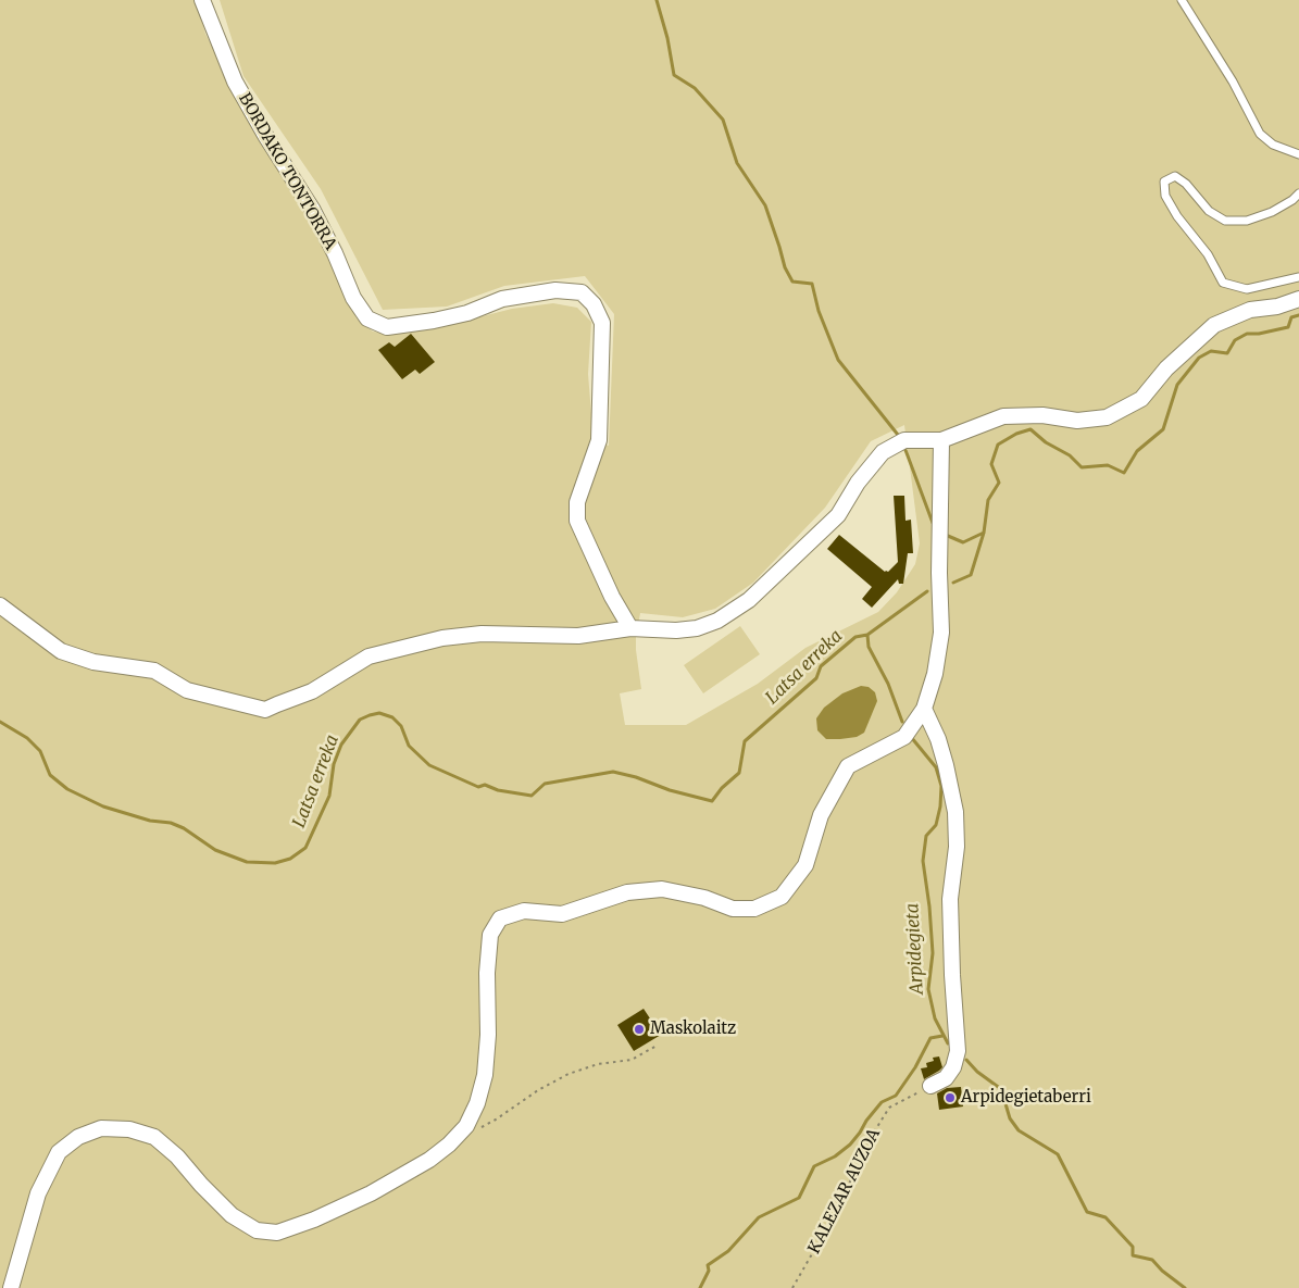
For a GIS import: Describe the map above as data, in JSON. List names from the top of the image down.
{
  "streets": {
    "street": ["BORDAKO TONTORRA"],
    "path": ["KALEZAR AUZOA"]
  },
  "water": ["Latsa erreka", "Arpidegieta"],
  "places": ["Maskolaitz", "Arpidegietaberri"]
}
